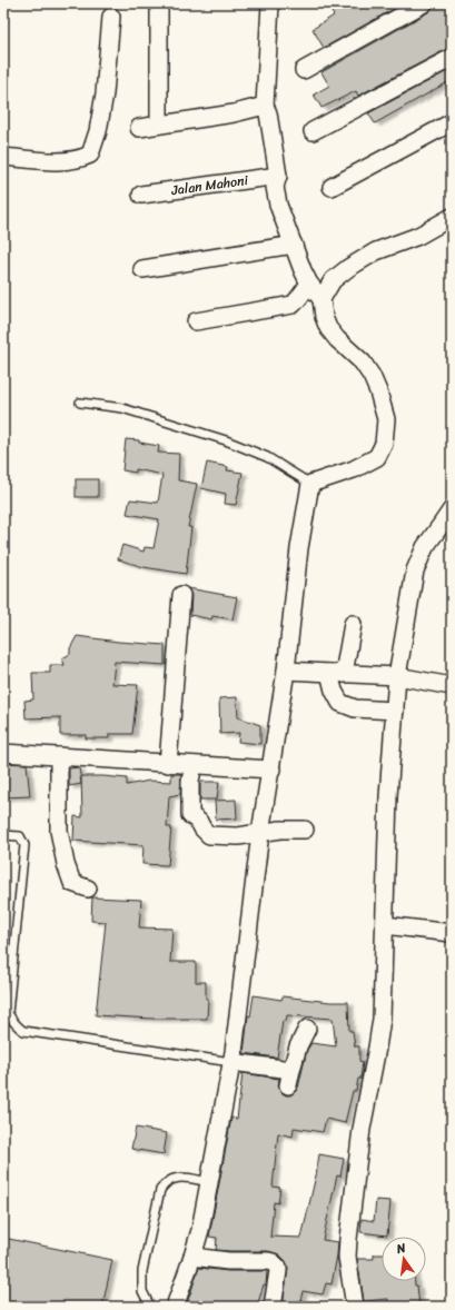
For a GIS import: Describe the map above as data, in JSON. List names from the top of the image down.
{
  "streets": {
    "street": ["Jalan Mahoni"]
  },
  "north": "top"
}
